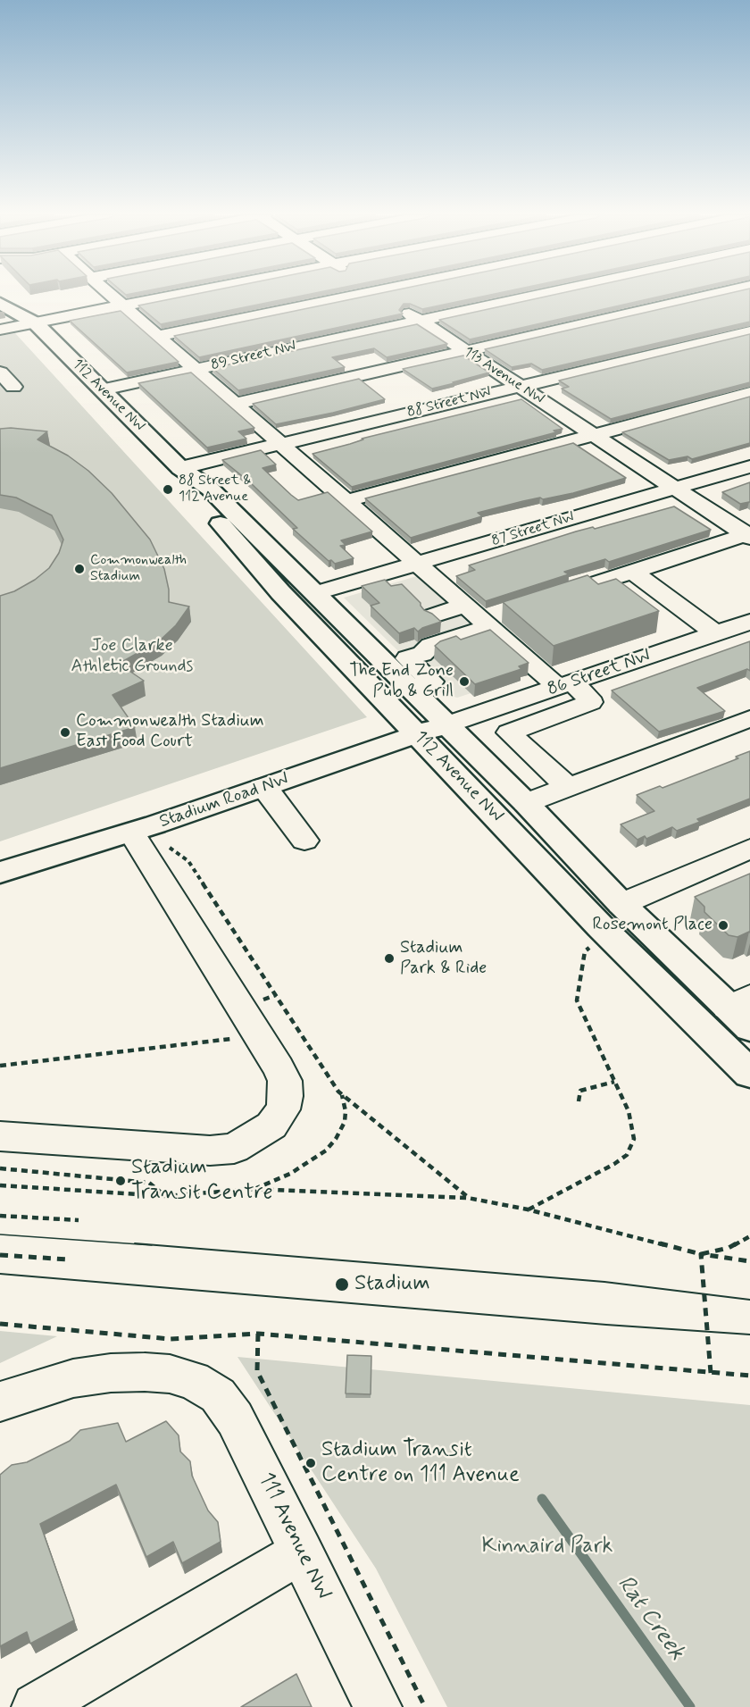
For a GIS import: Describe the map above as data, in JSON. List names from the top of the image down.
{
  "streets": {
    "main road": ["112 Avenue NW", "Stadium Road NW"],
    "street": [
      "89 Street NW",
      "113 Avenue NW",
      "88 Street NW",
      "87 Street NW",
      "86 Street NW",
      "111 Avenue NW"
    ]
  },
  "crossings": [
    ["89 Street NW", "113 Avenue NW"],
    ["89 Street NW", "112 Avenue NW"],
    ["113 Avenue NW", "88 Street NW"],
    ["113 Avenue NW", "87 Street NW"],
    ["112 Avenue NW", "88 Street NW"],
    ["112 Avenue NW", "87 Street NW"],
    ["112 Avenue NW", "86 Street NW"],
    ["112 Avenue NW", "Stadium Road NW"],
    ["86 Street NW", "Stadium Road NW"]
  ],
  "water": ["Rat Creek"],
  "parks": ["Joe Clarke Athletic Grounds", "Kinnaird Park"],
  "places": [
    "88 Street & 112 Avenue",
    "Commonwealth Stadium",
    "The End Zone Pub & Grill",
    "Commonwealth Stadium East Food Court",
    "Rosemont Place",
    "Stadium Park & Ride",
    "Stadium Transit Centre",
    "Stadium",
    "Stadium Transit Centre on 111 Avenue"
  ]
}
